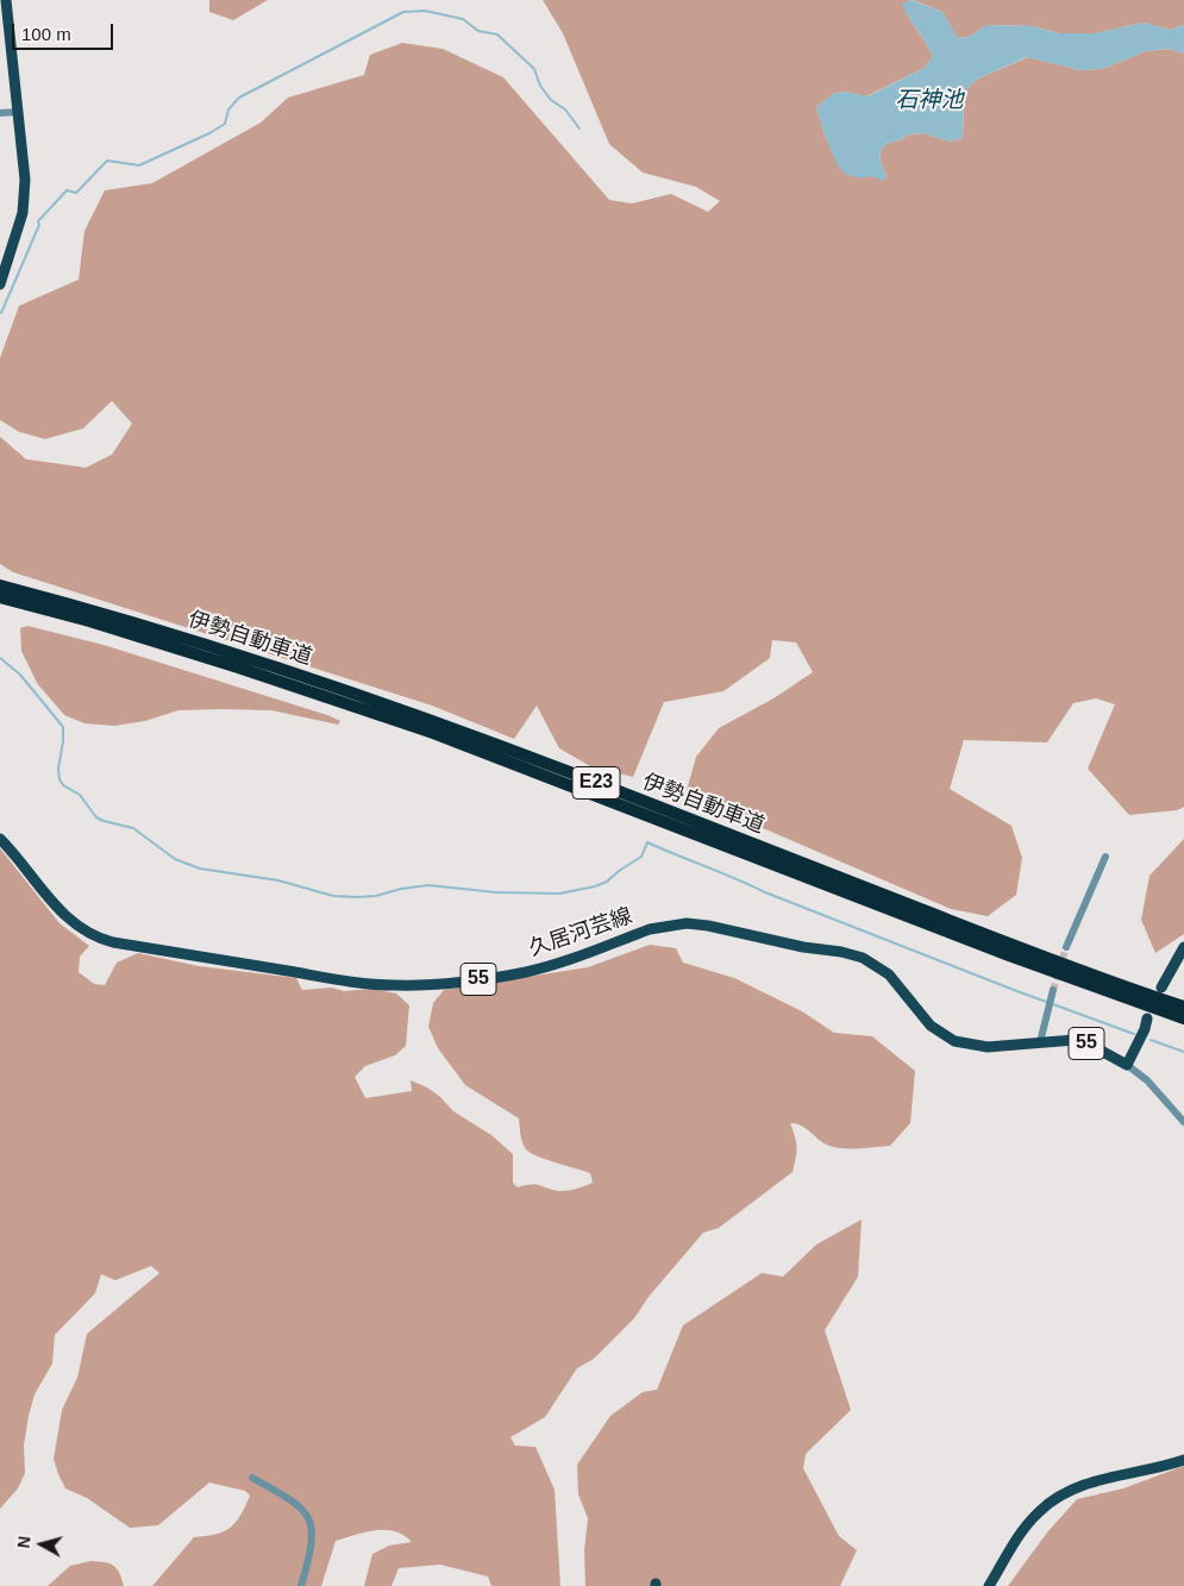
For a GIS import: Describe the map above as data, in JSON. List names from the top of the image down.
{
  "streets": {
    "highway": ["伊勢自動車道", "E23"],
    "main road": ["久居河芸線", "55"]
  },
  "crossings": [
    ["久居河芸線", "55"]
  ],
  "water": ["石神池"],
  "scale_bar": "100 m",
  "north": "left"
}
